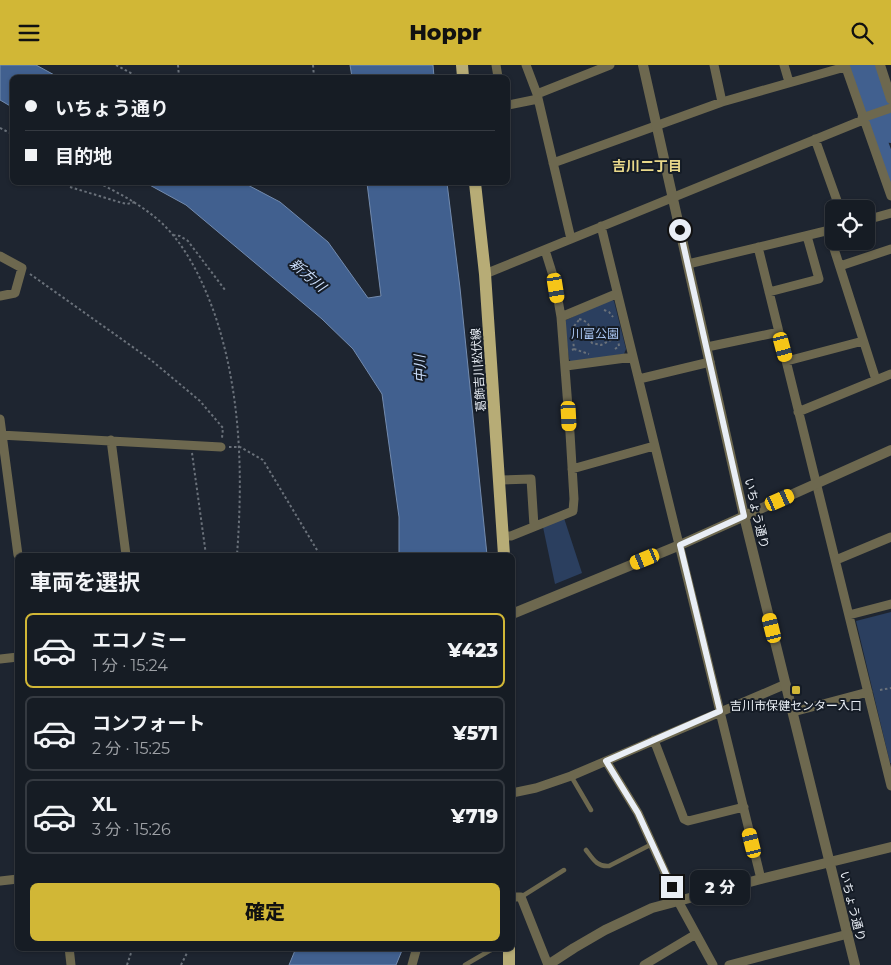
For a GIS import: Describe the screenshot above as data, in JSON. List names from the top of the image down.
{
  "streets": {
    "main road": ["葛飾吉川松伏線"],
    "street": ["いちょう通り"]
  },
  "districts": ["吉川二丁目"],
  "water": ["新方川", "中川"],
  "parks": ["川富公園"],
  "places": {
    "transit": ["吉川市保健センター入口"]
  },
  "page": {
    "header": "Hoppr",
    "banner": ["いちょう通り", "目的地"],
    "heading": "車両を選択",
    "list": [
      {
        "name": "エコノミー",
        "note": "1 分 · 15:24",
        "value": "¥423"
      },
      {
        "name": "コンフォート",
        "note": "2 分 · 15:25",
        "value": "¥571"
      },
      {
        "name": "XL",
        "note": "3 分 · 15:26",
        "value": "¥719"
      }
    ],
    "bubble": "2 分",
    "buttons": "確定"
  }
}
